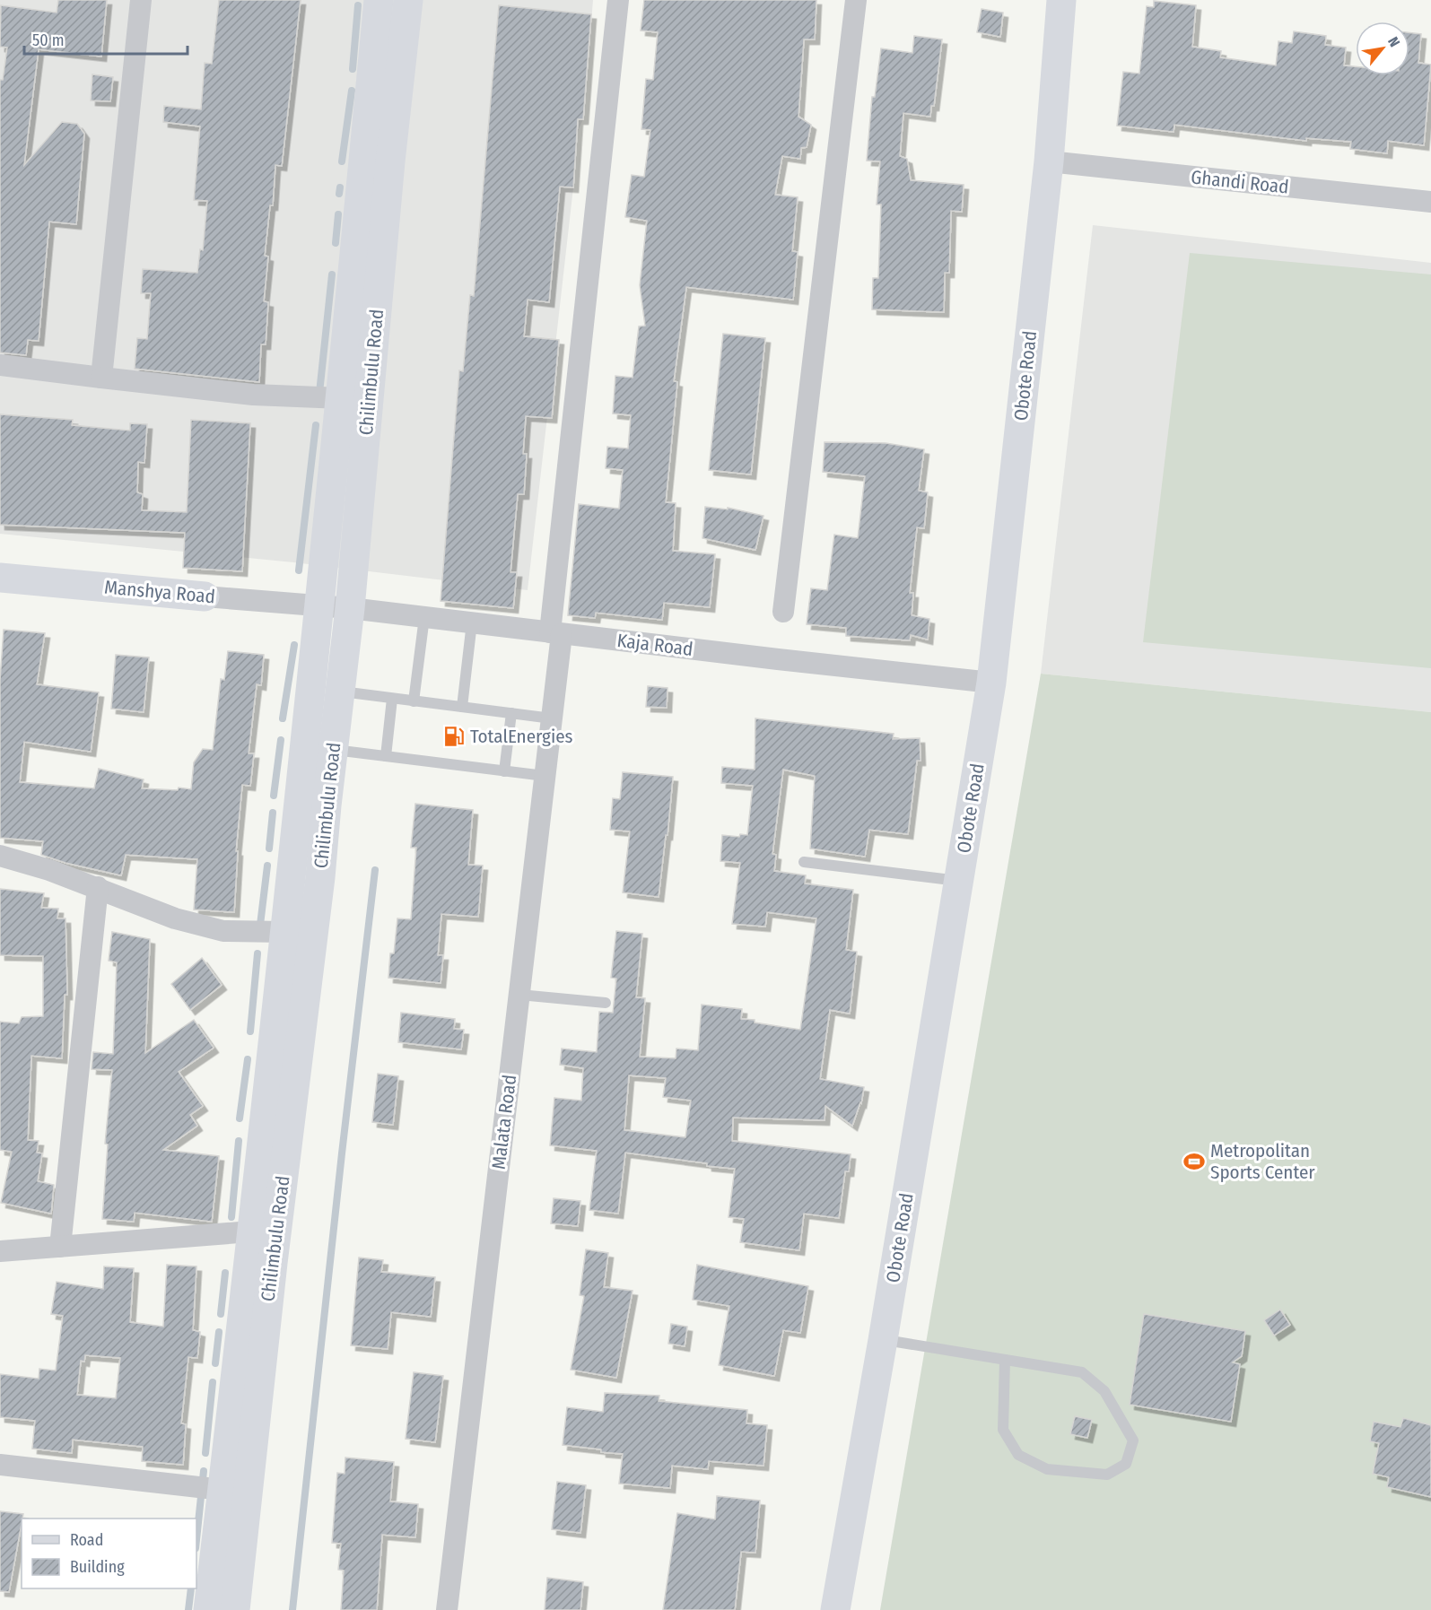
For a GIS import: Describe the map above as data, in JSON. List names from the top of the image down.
{
  "streets": {
    "main road": ["Chilimbulu Road", "Obote Road", "Manshya Road"],
    "street": ["Ghandi Road", "Kaja Road", "Malata Road"]
  },
  "crossings": [
    ["Ghandi Road", "Obote Road"],
    ["Chilimbulu Road", "Manshya Road"],
    ["Chilimbulu Road", "Kaja Road"],
    ["Obote Road", "Kaja Road"],
    ["Manshya Road", "Kaja Road"],
    ["Kaja Road", "Malata Road"]
  ],
  "places": {
    "fuel station": ["TotalEnergies"],
    "sports": ["Metropolitan Sports Center"]
  },
  "legend": ["Road", "Building"],
  "scale_bar": "50 m",
  "north": "top right"
}
